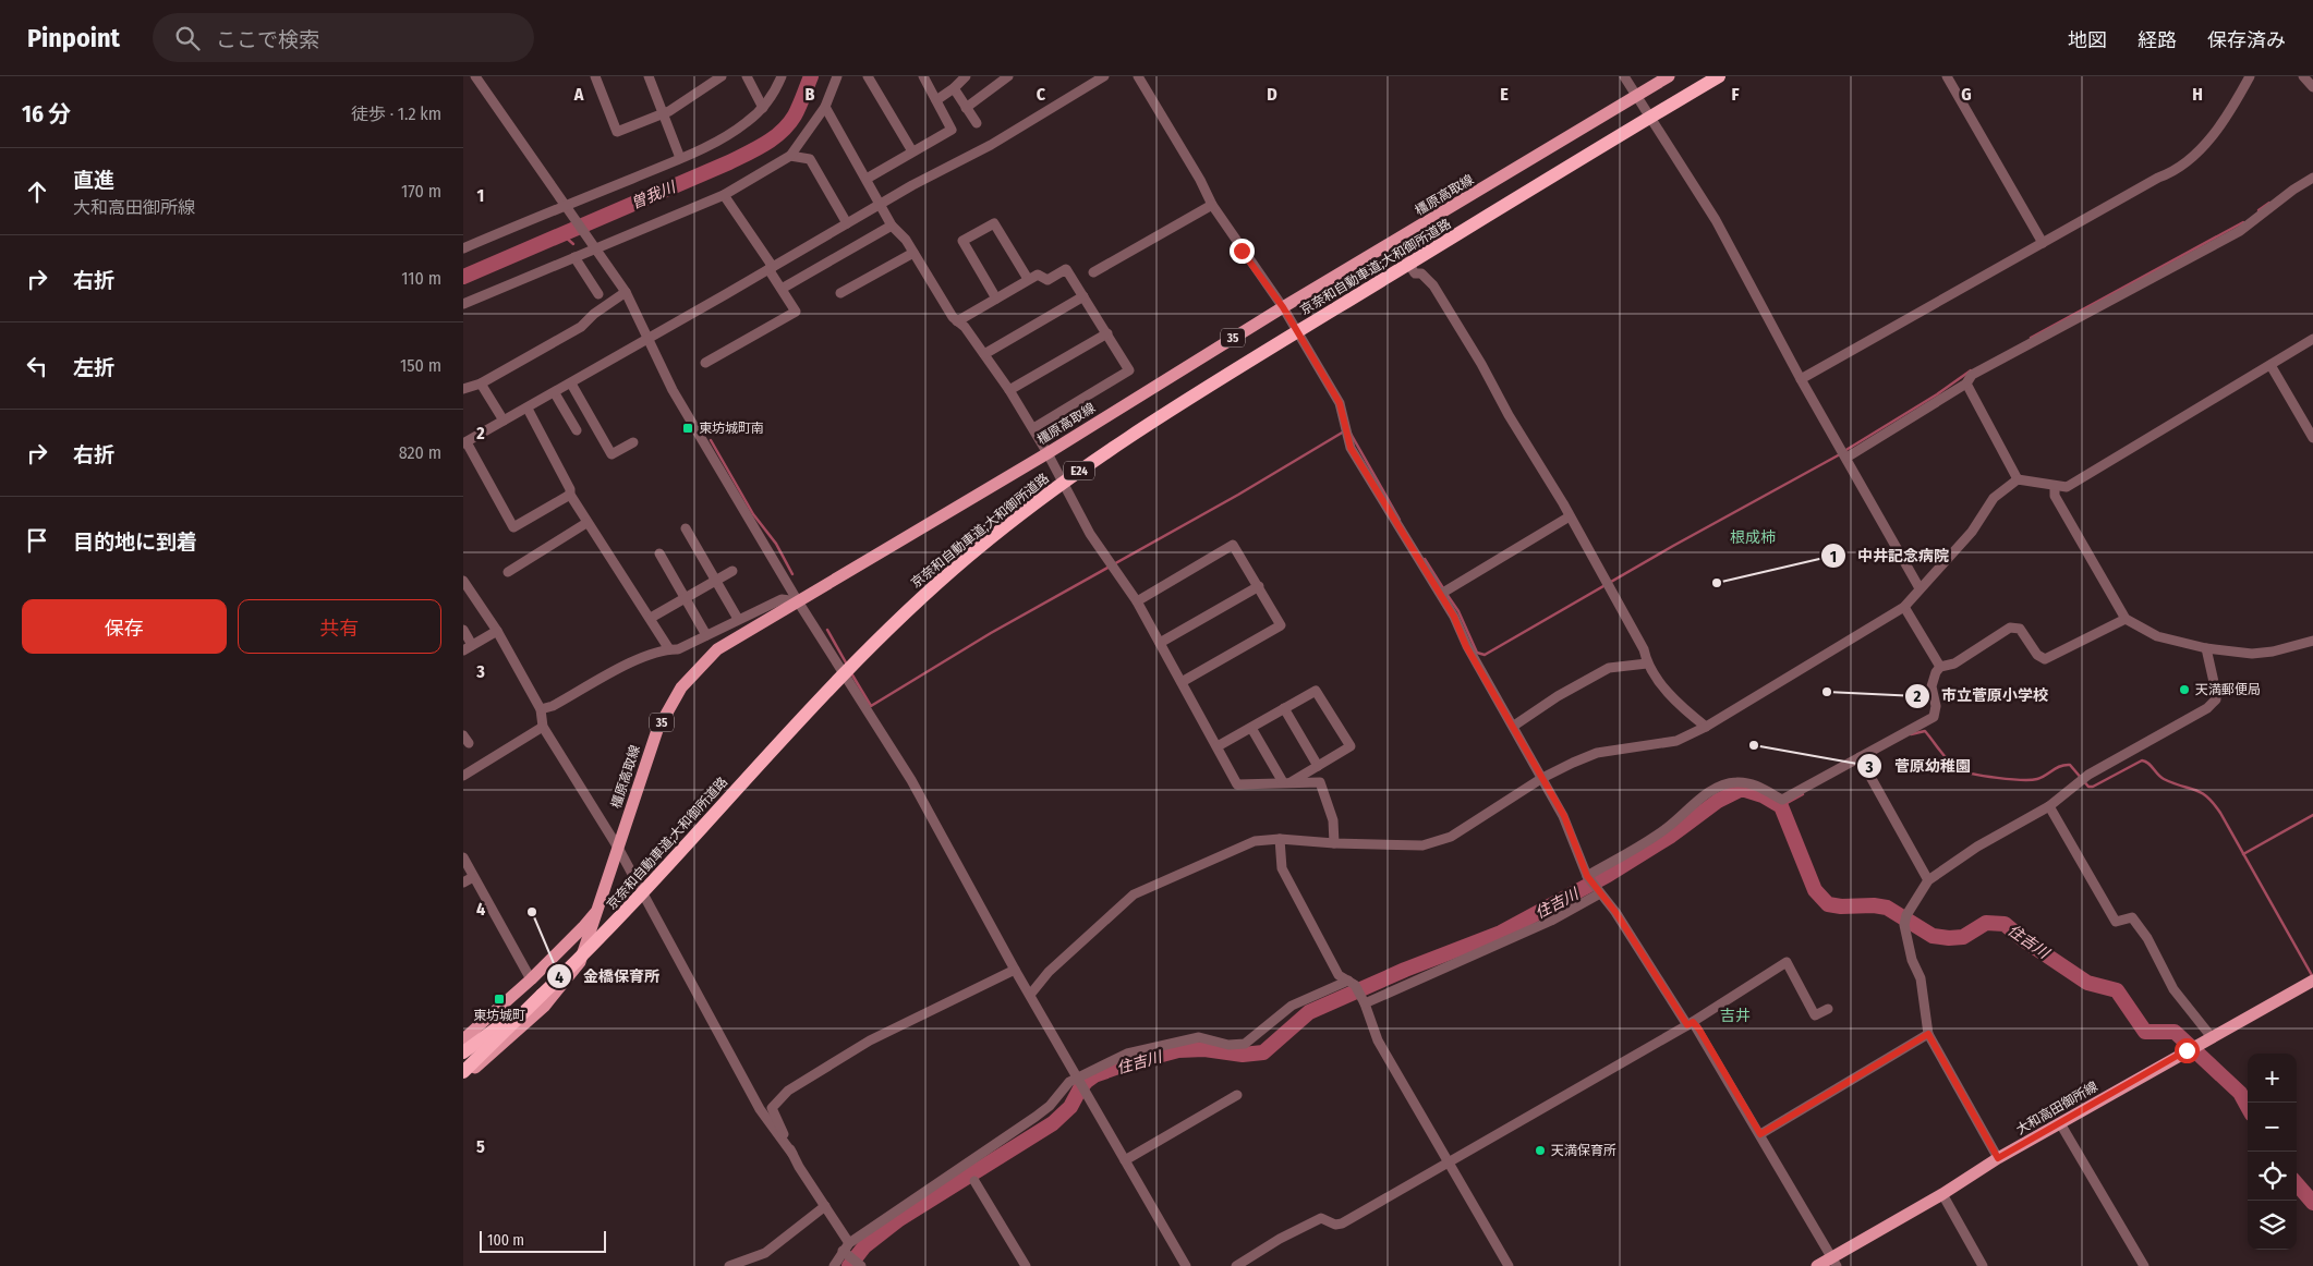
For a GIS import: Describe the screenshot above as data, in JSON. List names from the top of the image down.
{
  "streets": {
    "highway": ["京奈和自動車道;大和御所道路", "E24"],
    "main road": ["橿原高取線", "35", "大和高田御所線"]
  },
  "crossings": [
    ["京奈和自動車道;大和御所道路", "E24"]
  ],
  "districts": ["根成柿", "吉井"],
  "water": ["曽我川", "住吉川"],
  "places": {
    "transit": ["東坊城町南", "東坊城町"],
    "other": [
      "中井記念病院",
      "天満郵便局",
      "市立菅原小学校",
      "菅原幼稚園",
      "金橋保育所",
      "天満保育所"
    ]
  },
  "scale_bar": "100 m",
  "page": {
    "header": "Pinpoint",
    "search": "ここで検索",
    "nav": ["地図", "経路", "保存済み"],
    "heading": ["16 分", "徒歩 · 1.2 km"],
    "list": [
      ["直進", "大和高田御所線", "170 m"],
      ["右折", "110 m"],
      ["左折", "150 m"],
      ["右折", "820 m"],
      "目的地に到着"
    ],
    "buttons": ["保存", "共有"],
    "map_buttons": ["+", "−"],
    "scale": "100 m"
  },
  "grid": {
    "columns": [
      "A",
      "B",
      "C",
      "D",
      "E",
      "F",
      "G",
      "H"
    ],
    "rows": [
      "1",
      "2",
      "3",
      "4",
      "5"
    ]
  }
}
